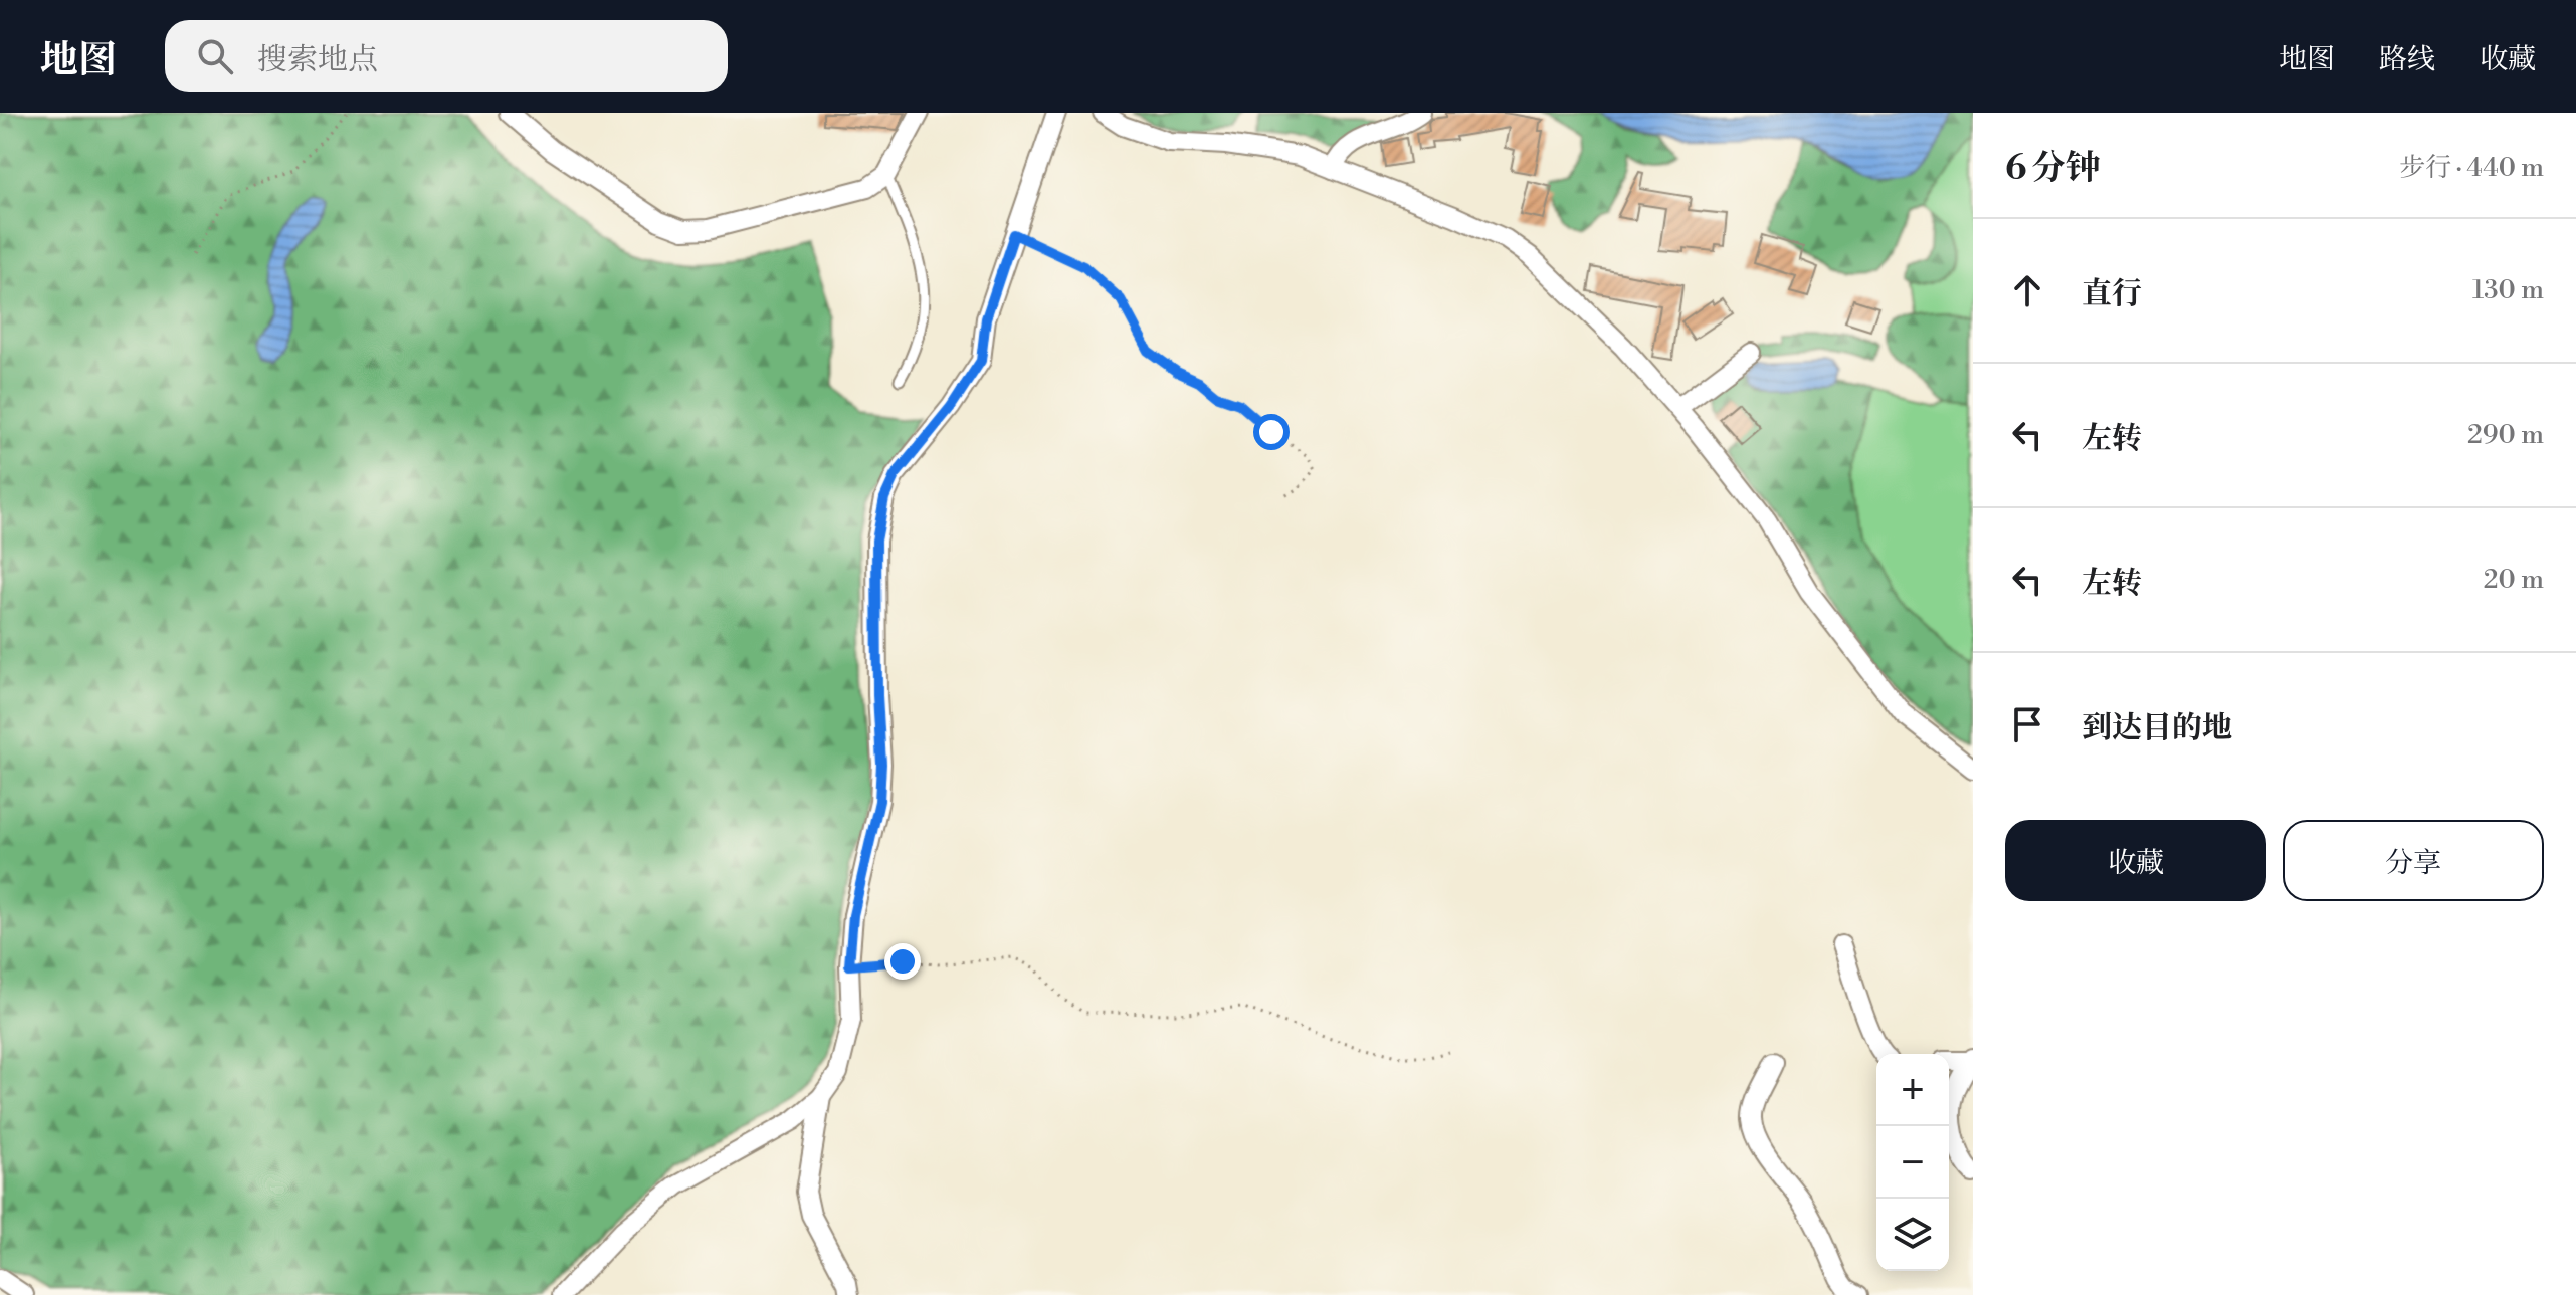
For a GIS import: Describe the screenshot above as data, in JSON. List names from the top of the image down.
{
  "page": {
    "header": "地图",
    "search": "搜索地点",
    "nav": ["地图", "路线", "收藏"],
    "heading": ["6 分钟", "步行 · 440 m"],
    "list": [
      ["直行", "130 m"],
      ["左转", "290 m"],
      ["左转", "20 m"],
      "到达目的地"
    ],
    "buttons": ["收藏", "分享"],
    "map_buttons": ["+", "−"]
  }
}
